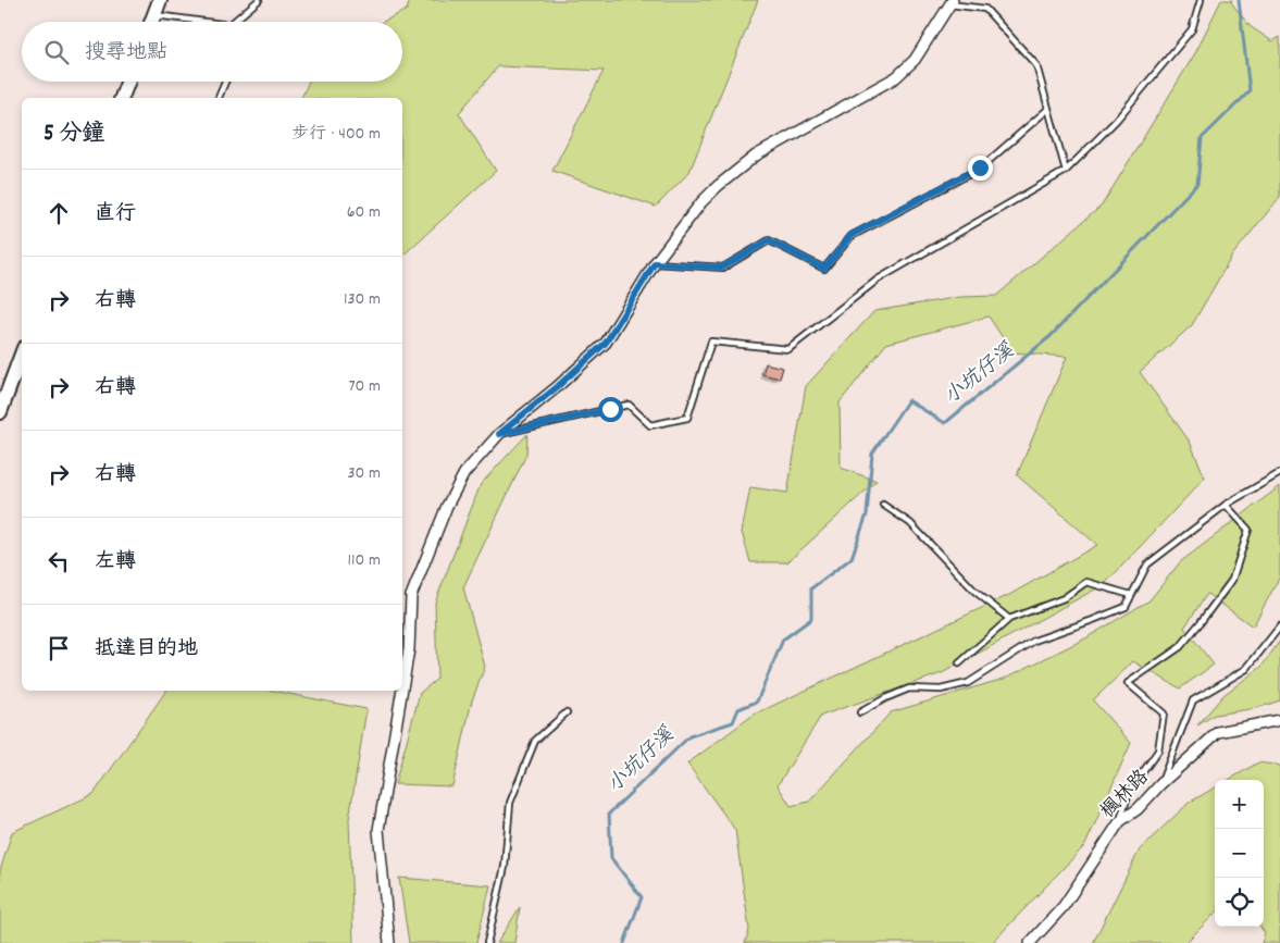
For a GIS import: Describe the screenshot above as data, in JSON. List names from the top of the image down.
{
  "streets": {
    "street": ["楓林路"]
  },
  "water": ["小坑仔溪"],
  "page": {
    "search": "搜尋地點",
    "heading": ["5 分鐘", "步行 · 400 m"],
    "list": [
      ["直行", "60 m"],
      ["右轉", "130 m"],
      ["右轉", "70 m"],
      ["右轉", "30 m"],
      ["左轉", "110 m"],
      "抵達目的地"
    ],
    "map_buttons": ["+", "−"]
  }
}
